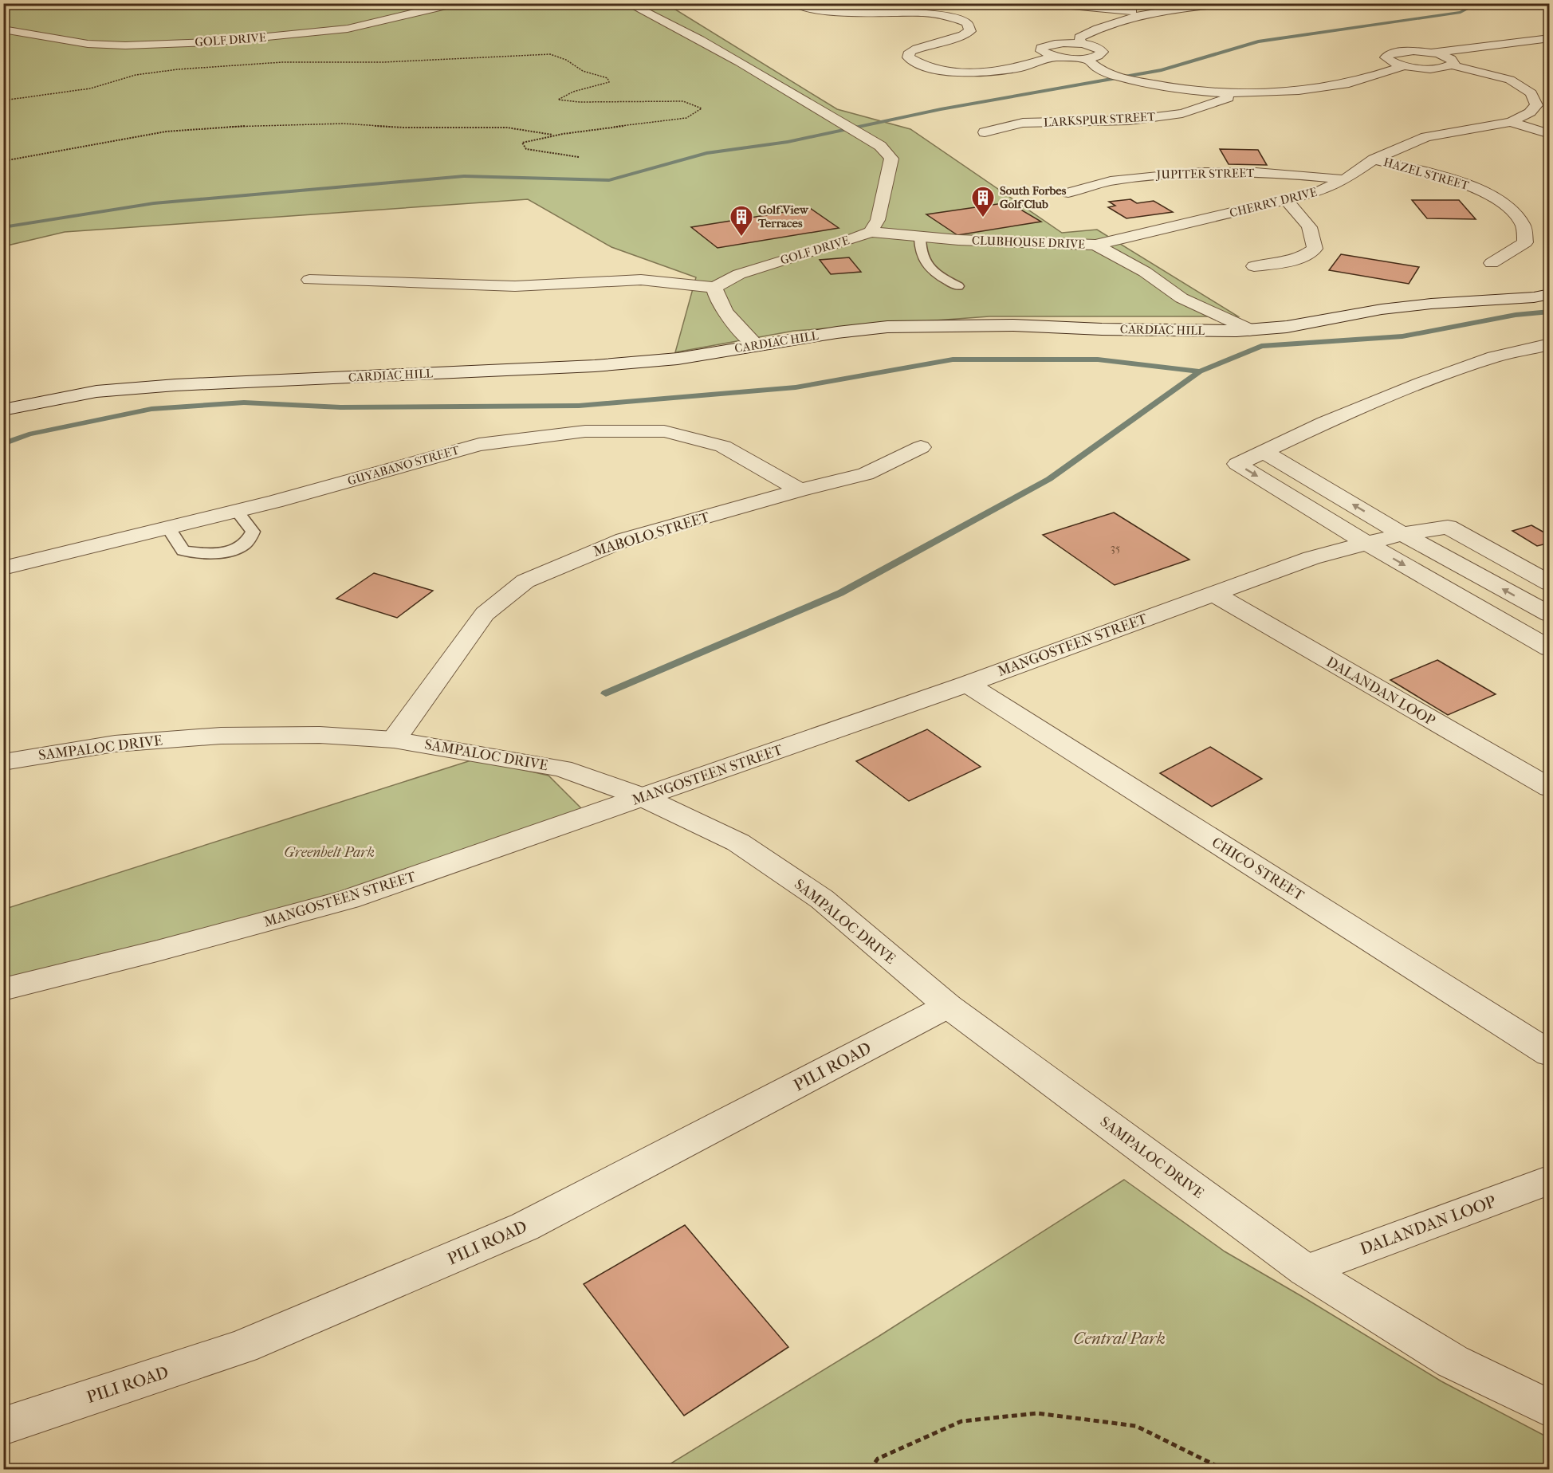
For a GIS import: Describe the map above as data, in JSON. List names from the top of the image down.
{
  "streets": {
    "street": [
      "GOLF DRIVE",
      "LARKSPUR STREET",
      "JUPITER STREET",
      "HAZEL STREET",
      "CHERRY DRIVE",
      "CLUBHOUSE DRIVE",
      "CARDIAC HILL",
      "GUYABANO STREET",
      "MABOLO STREET",
      "MANGOSTEEN STREET",
      "DALANDAN LOOP",
      "SAMPALOC DRIVE",
      "CHICO STREET",
      "PILI ROAD"
    ]
  },
  "crossings": [
    ["GOLF DRIVE", "CLUBHOUSE DRIVE"],
    ["JUPITER STREET", "CHERRY DRIVE"],
    ["HAZEL STREET", "CHERRY DRIVE"],
    ["CHERRY DRIVE", "CLUBHOUSE DRIVE"],
    ["CLUBHOUSE DRIVE", "CARDIAC HILL"],
    ["GUYABANO STREET", "MABOLO STREET"],
    ["MABOLO STREET", "SAMPALOC DRIVE"],
    ["MANGOSTEEN STREET", "DALANDAN LOOP"],
    ["MANGOSTEEN STREET", "SAMPALOC DRIVE"],
    ["MANGOSTEEN STREET", "CHICO STREET"],
    ["DALANDAN LOOP", "SAMPALOC DRIVE"],
    ["SAMPALOC DRIVE", "PILI ROAD"]
  ],
  "parks": ["Greenbelt Park", "Central Park"],
  "places": {
    "building": ["South Forbes Golf Club", "Golf View Terraces"]
  },
  "house_numbers": ["35"]
}
